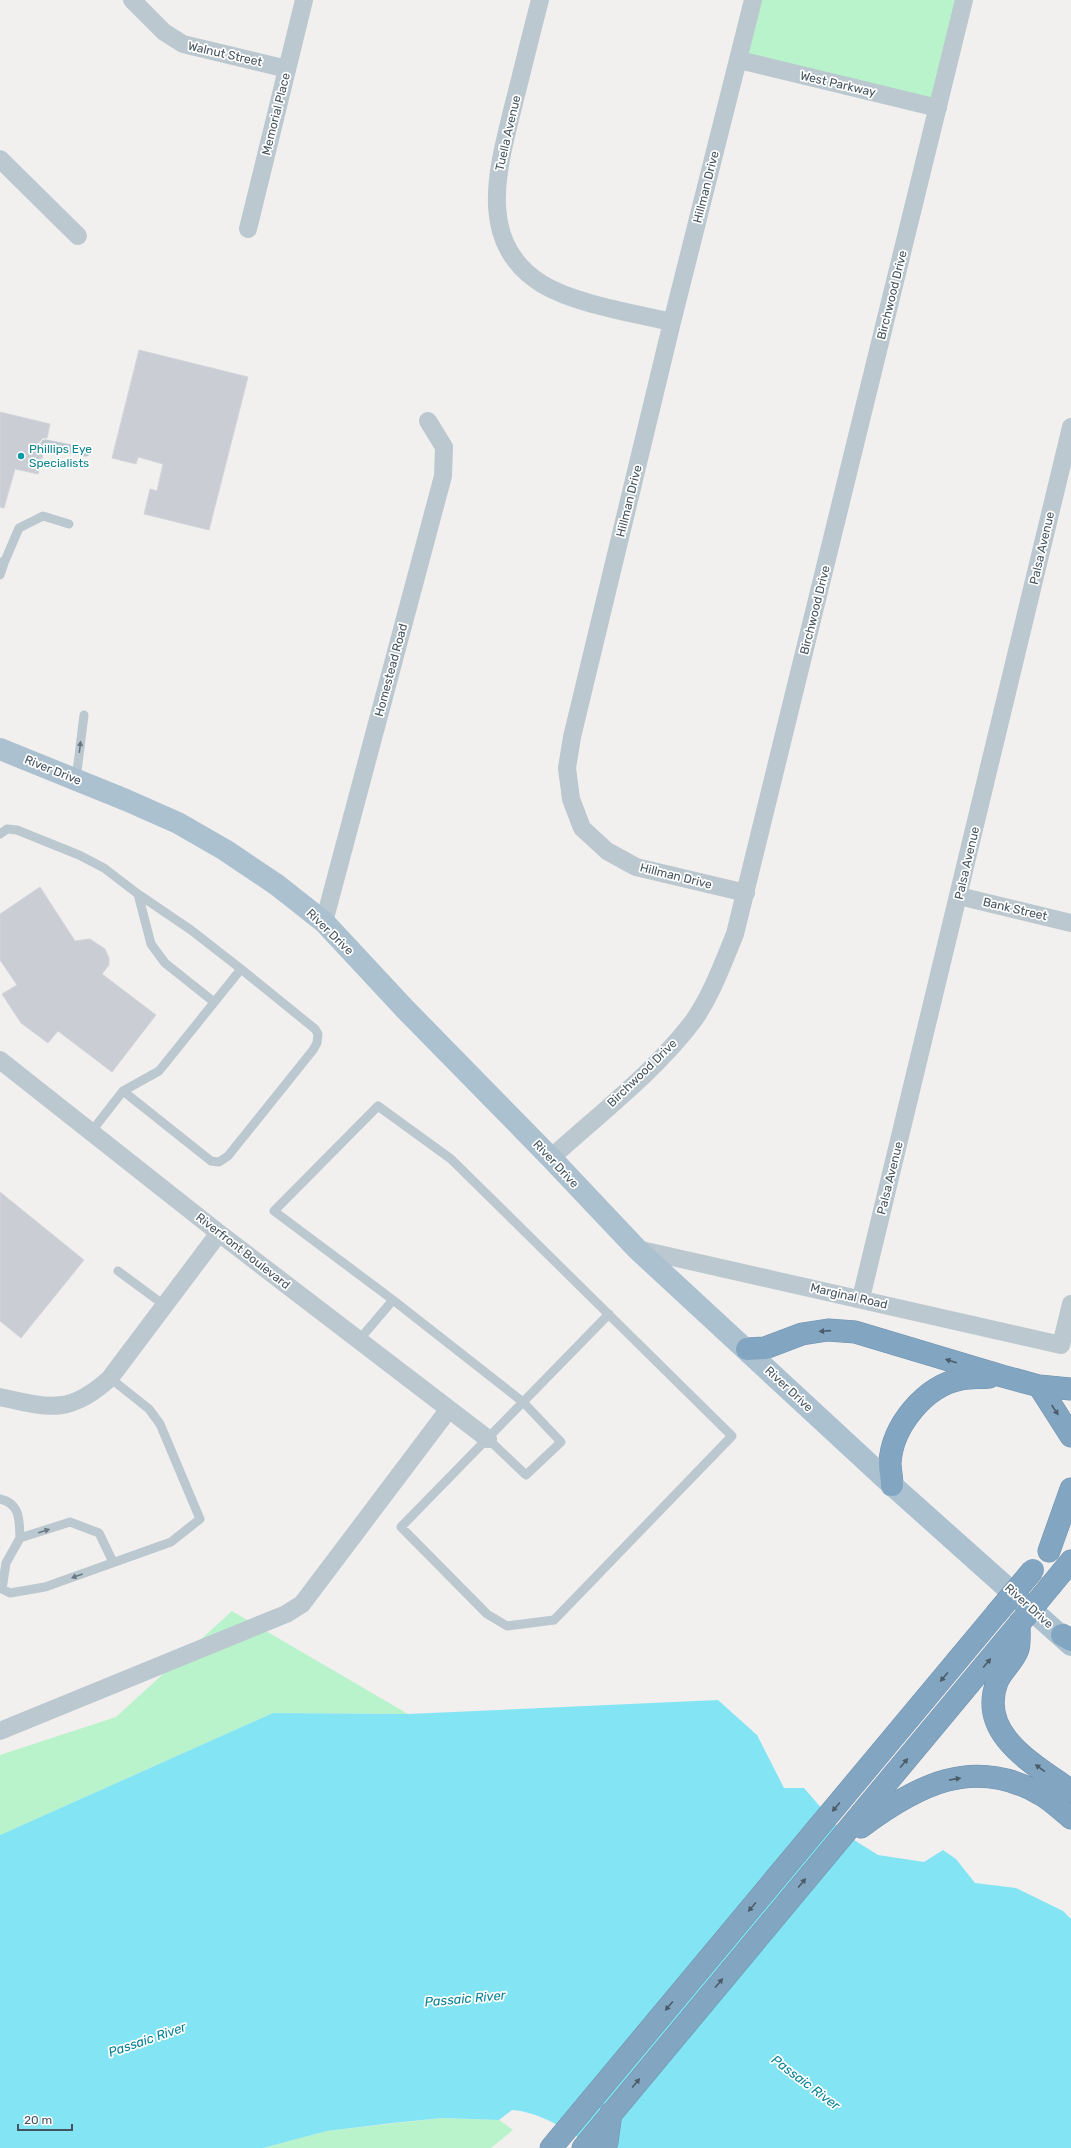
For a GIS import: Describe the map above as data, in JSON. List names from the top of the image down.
{
  "streets": {
    "main road": ["River Drive"],
    "street": [
      "Walnut Street",
      "West Parkway",
      "Memorial Place",
      "Tuella Avenue",
      "Hillman Drive",
      "Birchwood Drive",
      "Palsa Avenue",
      "Homestead Road",
      "Bank Street",
      "Riverfront Boulevard",
      "Marginal Road"
    ]
  },
  "crossings": [
    ["Walnut Street", "Memorial Place"],
    ["West Parkway", "Hillman Drive"],
    ["West Parkway", "Birchwood Drive"],
    ["Tuella Avenue", "Hillman Drive"],
    ["Hillman Drive", "Birchwood Drive"],
    ["Birchwood Drive", "River Drive"],
    ["Palsa Avenue", "Bank Street"],
    ["Palsa Avenue", "Marginal Road"],
    ["Homestead Road", "River Drive"],
    ["River Drive", "Marginal Road"]
  ],
  "water": ["Passaic River"],
  "places": ["Phillips Eye Specialists"],
  "scale_bar": "20 m"
}
